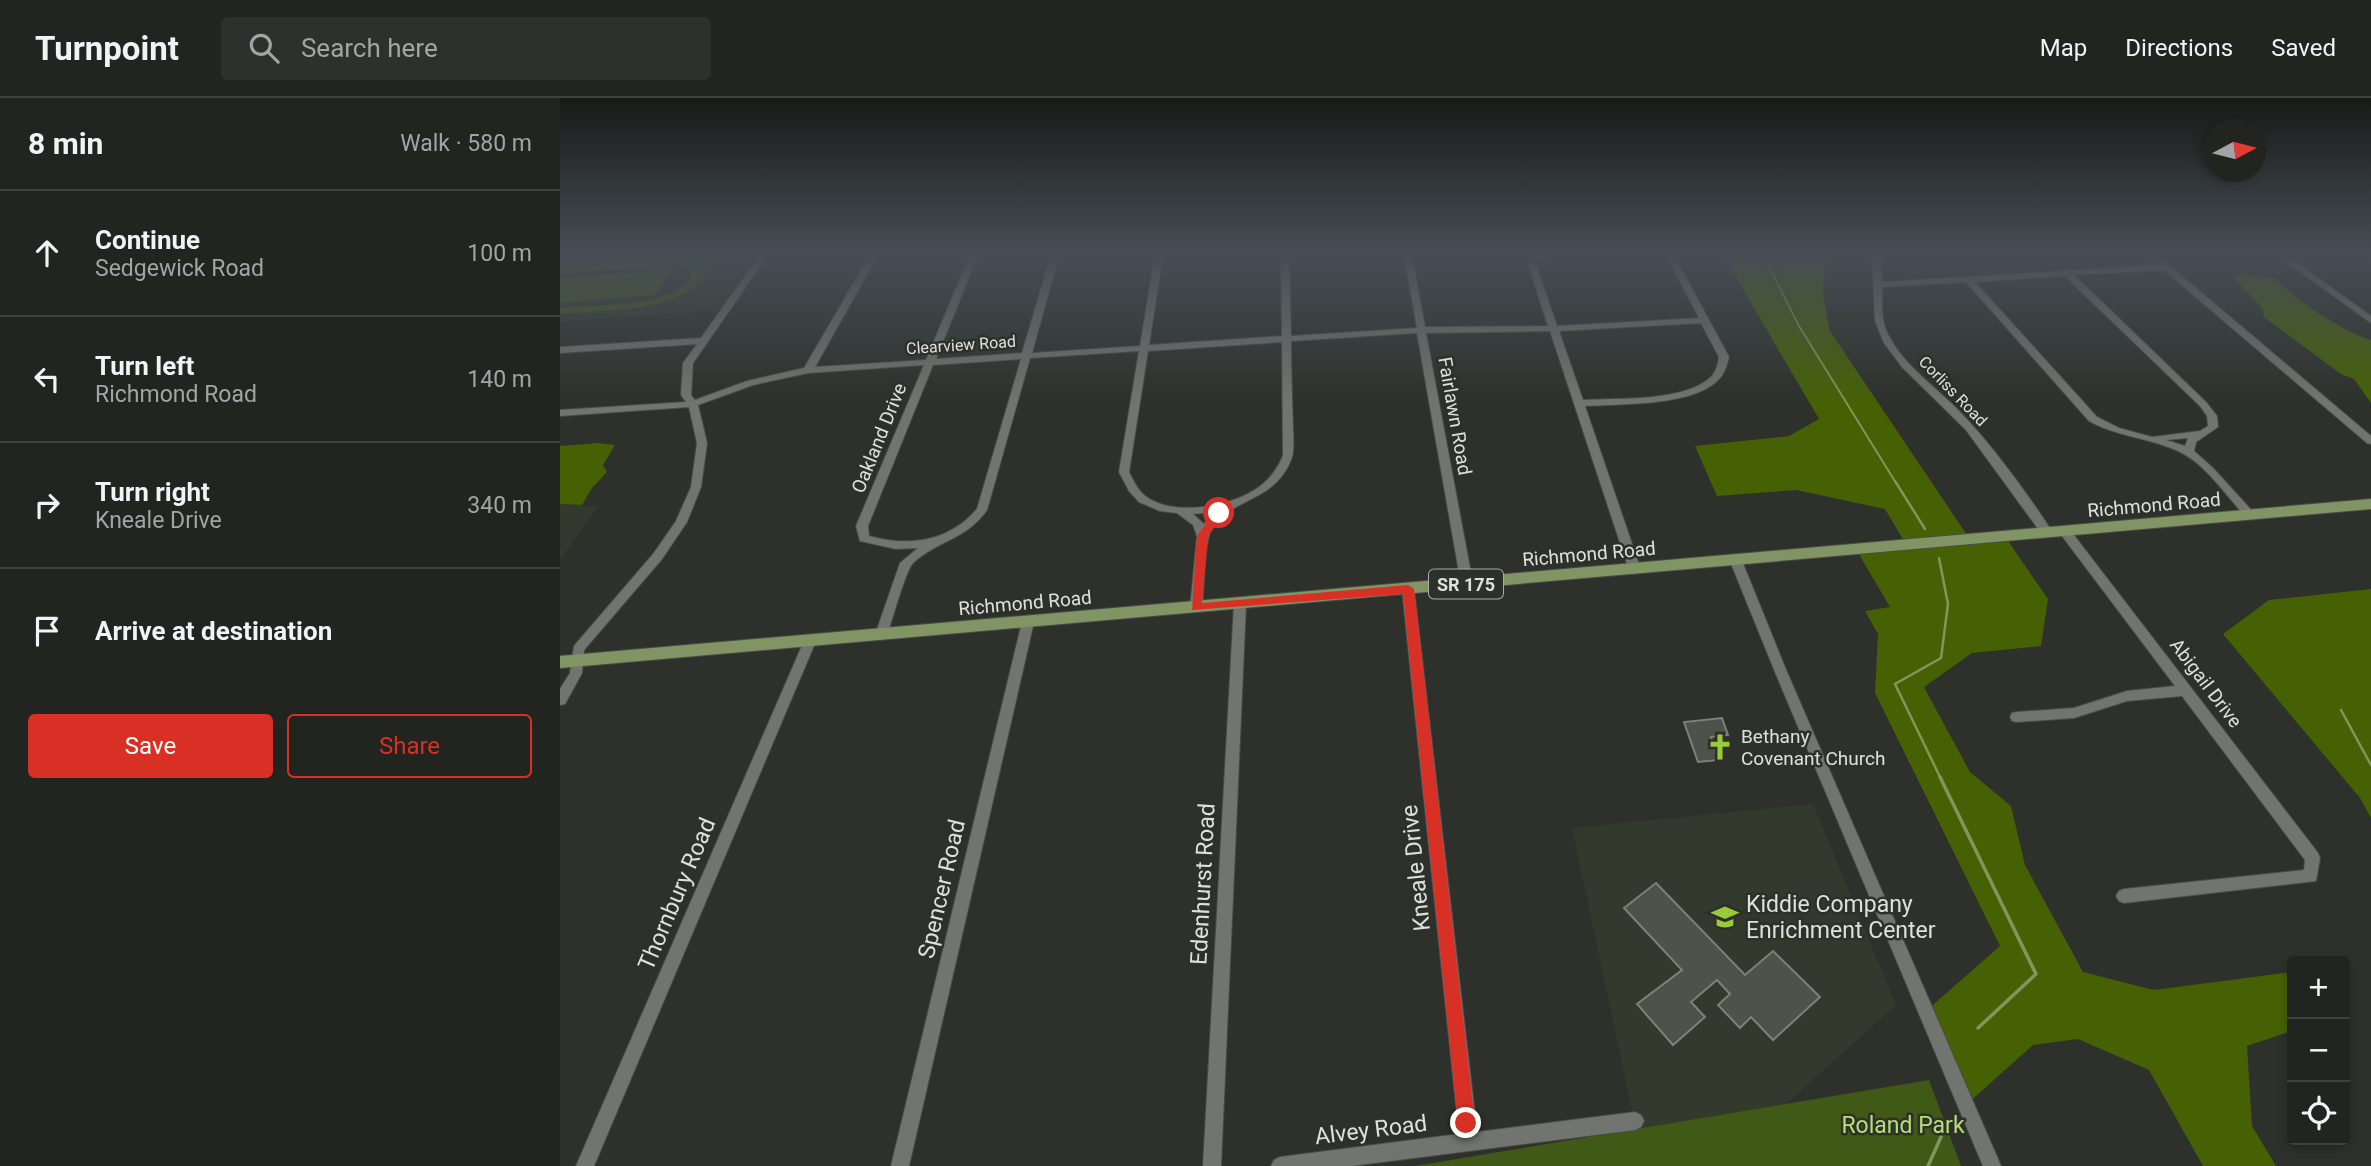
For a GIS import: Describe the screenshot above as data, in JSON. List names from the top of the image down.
{
  "streets": {
    "main road": ["Richmond Road", "SR 175"],
    "street": [
      "Clearview Road",
      "Corliss Road",
      "Fairlawn Road",
      "Oakland Drive",
      "Abigail Drive",
      "Kneale Drive",
      "Edenhurst Road",
      "Spencer Road",
      "Thornbury Road",
      "Alvey Road"
    ]
  },
  "crossings": [
    ["Clearview Road", "Fairlawn Road"],
    ["Clearview Road", "Oakland Drive"],
    ["Corliss Road", "Richmond Road"],
    ["Fairlawn Road", "Richmond Road"],
    ["Richmond Road", "Abigail Drive"],
    ["Richmond Road", "Kneale Drive"],
    ["Richmond Road", "Edenhurst Road"],
    ["Richmond Road", "Spencer Road"],
    ["Richmond Road", "Thornbury Road"],
    ["Kneale Drive", "Alvey Road"]
  ],
  "parks": ["Roland Park"],
  "places": {
    "church": ["Bethany Covenant Church"],
    "school or university": ["Kiddie Company Enrichment Center"]
  },
  "north": "right",
  "page": {
    "header": "Turnpoint",
    "search": "Search here",
    "nav": ["Map", "Directions", "Saved"],
    "heading": ["8 min", "Walk · 580 m"],
    "list": [
      ["Continue", "Sedgewick Road", "100 m"],
      ["Turn left", "Richmond Road", "140 m"],
      ["Turn right", "Kneale Drive", "340 m"],
      "Arrive at destination"
    ],
    "buttons": ["Save", "Share"],
    "map_buttons": ["+", "−"]
  }
}
